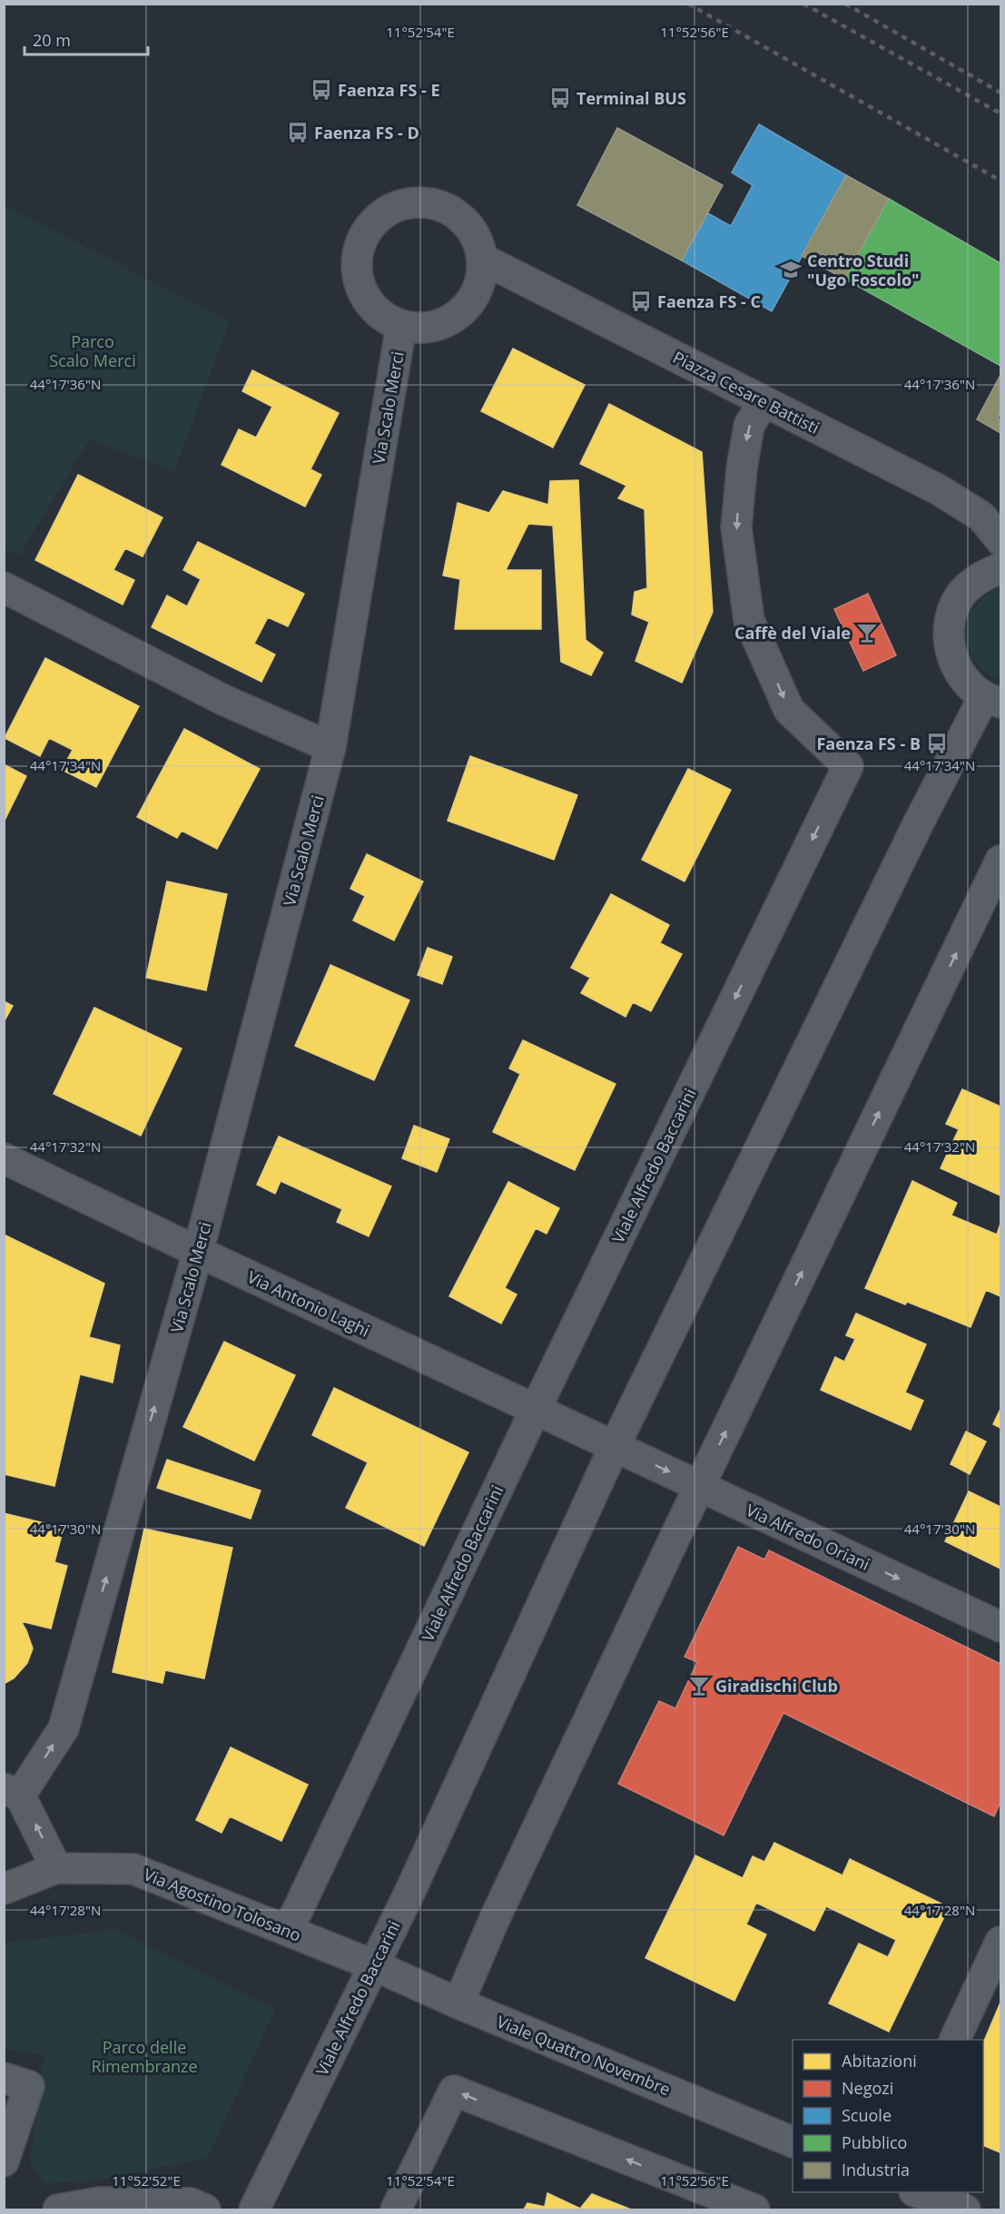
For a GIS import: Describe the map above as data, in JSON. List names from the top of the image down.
{
  "streets": {
    "main road": ["Via Agostino Tolosano", "Viale Quattro Novembre"],
    "street": [
      "Piazza Cesare Battisti",
      "Via Scalo Merci",
      "Viale Alfredo Baccarini",
      "Via Antonio Laghi",
      "Via Alfredo Oriani"
    ]
  },
  "crossings": [
    ["Piazza Cesare Battisti", "Via Scalo Merci"],
    ["Piazza Cesare Battisti", "Viale Alfredo Baccarini"],
    ["Via Scalo Merci", "Via Antonio Laghi"],
    ["Viale Alfredo Baccarini", "Via Antonio Laghi"],
    ["Viale Alfredo Baccarini", "Via Alfredo Oriani"],
    ["Viale Alfredo Baccarini", "Via Agostino Tolosano"],
    ["Viale Alfredo Baccarini", "Viale Quattro Novembre"],
    ["Via Antonio Laghi", "Via Alfredo Oriani"],
    ["Via Agostino Tolosano", "Viale Quattro Novembre"]
  ],
  "one_way": ["Via Scalo Merci", "Via Alfredo Oriani"],
  "parks": ["Parco Scalo Merci", "Parco delle Rimembranze"],
  "places": {
    "bus stop": [
      "Faenza FS - E",
      "Terminal BUS",
      "Faenza FS - D",
      "Faenza FS - C",
      "Faenza FS - B"
    ],
    "school or university": ["Centro Studi \"Ugo Foscolo\""],
    "bar": ["Caffè del Viale", "Giradischi Club"]
  },
  "legend": [
    "Abitazioni",
    "Negozi",
    "Scuole",
    "Pubblico",
    "Industria"
  ],
  "scale_bar": "20 m",
  "coordinates": [
    "11°52'54\"E",
    "11°52'56\"E",
    "44°17'36\"N",
    "44°17'34\"N",
    "44°17'32\"N",
    "44°17'30\"N",
    "44°17'28\"N",
    "11°52'52\"E"
  ]
}
